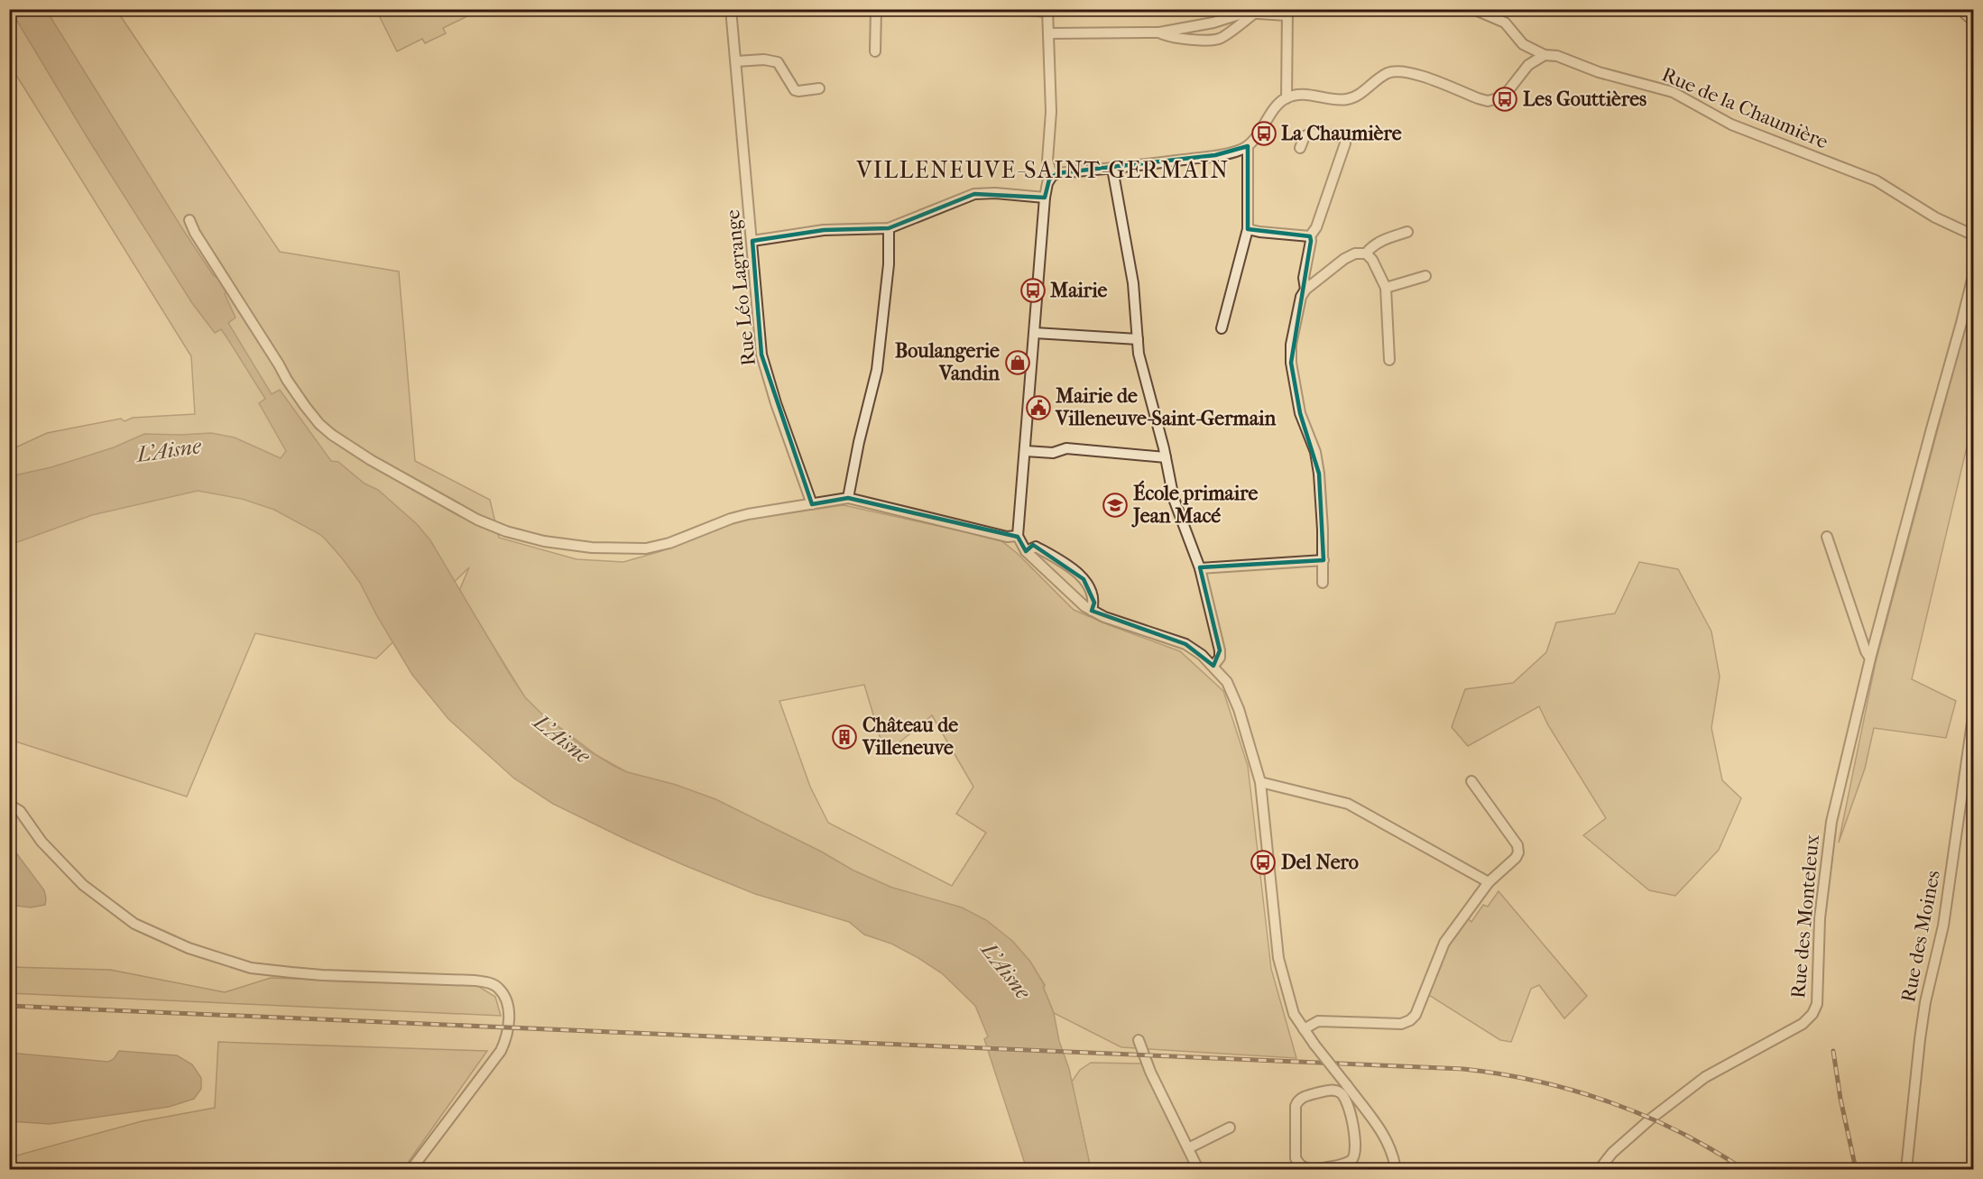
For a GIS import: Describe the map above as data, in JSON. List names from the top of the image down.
{
  "streets": {
    "street": [
      "Rue de la Chaumière",
      "Rue Léo Lagrange",
      "Rue des Monteleux",
      "Rue des Moines"
    ]
  },
  "districts": ["VILLENEUVE-SAINT-GERMAIN"],
  "water": ["L'Aisne"],
  "places": {
    "bus stop": [
      "Les Gouttières",
      "La Chaumière",
      "Mairie",
      "Del Nero"
    ],
    "shop": ["Boulangerie Vandin"],
    "public building": ["Mairie de Villeneuve-Saint-Germain"],
    "school or university": ["École primaire Jean Macé"],
    "building": ["Château de Villeneuve"]
  }
}
